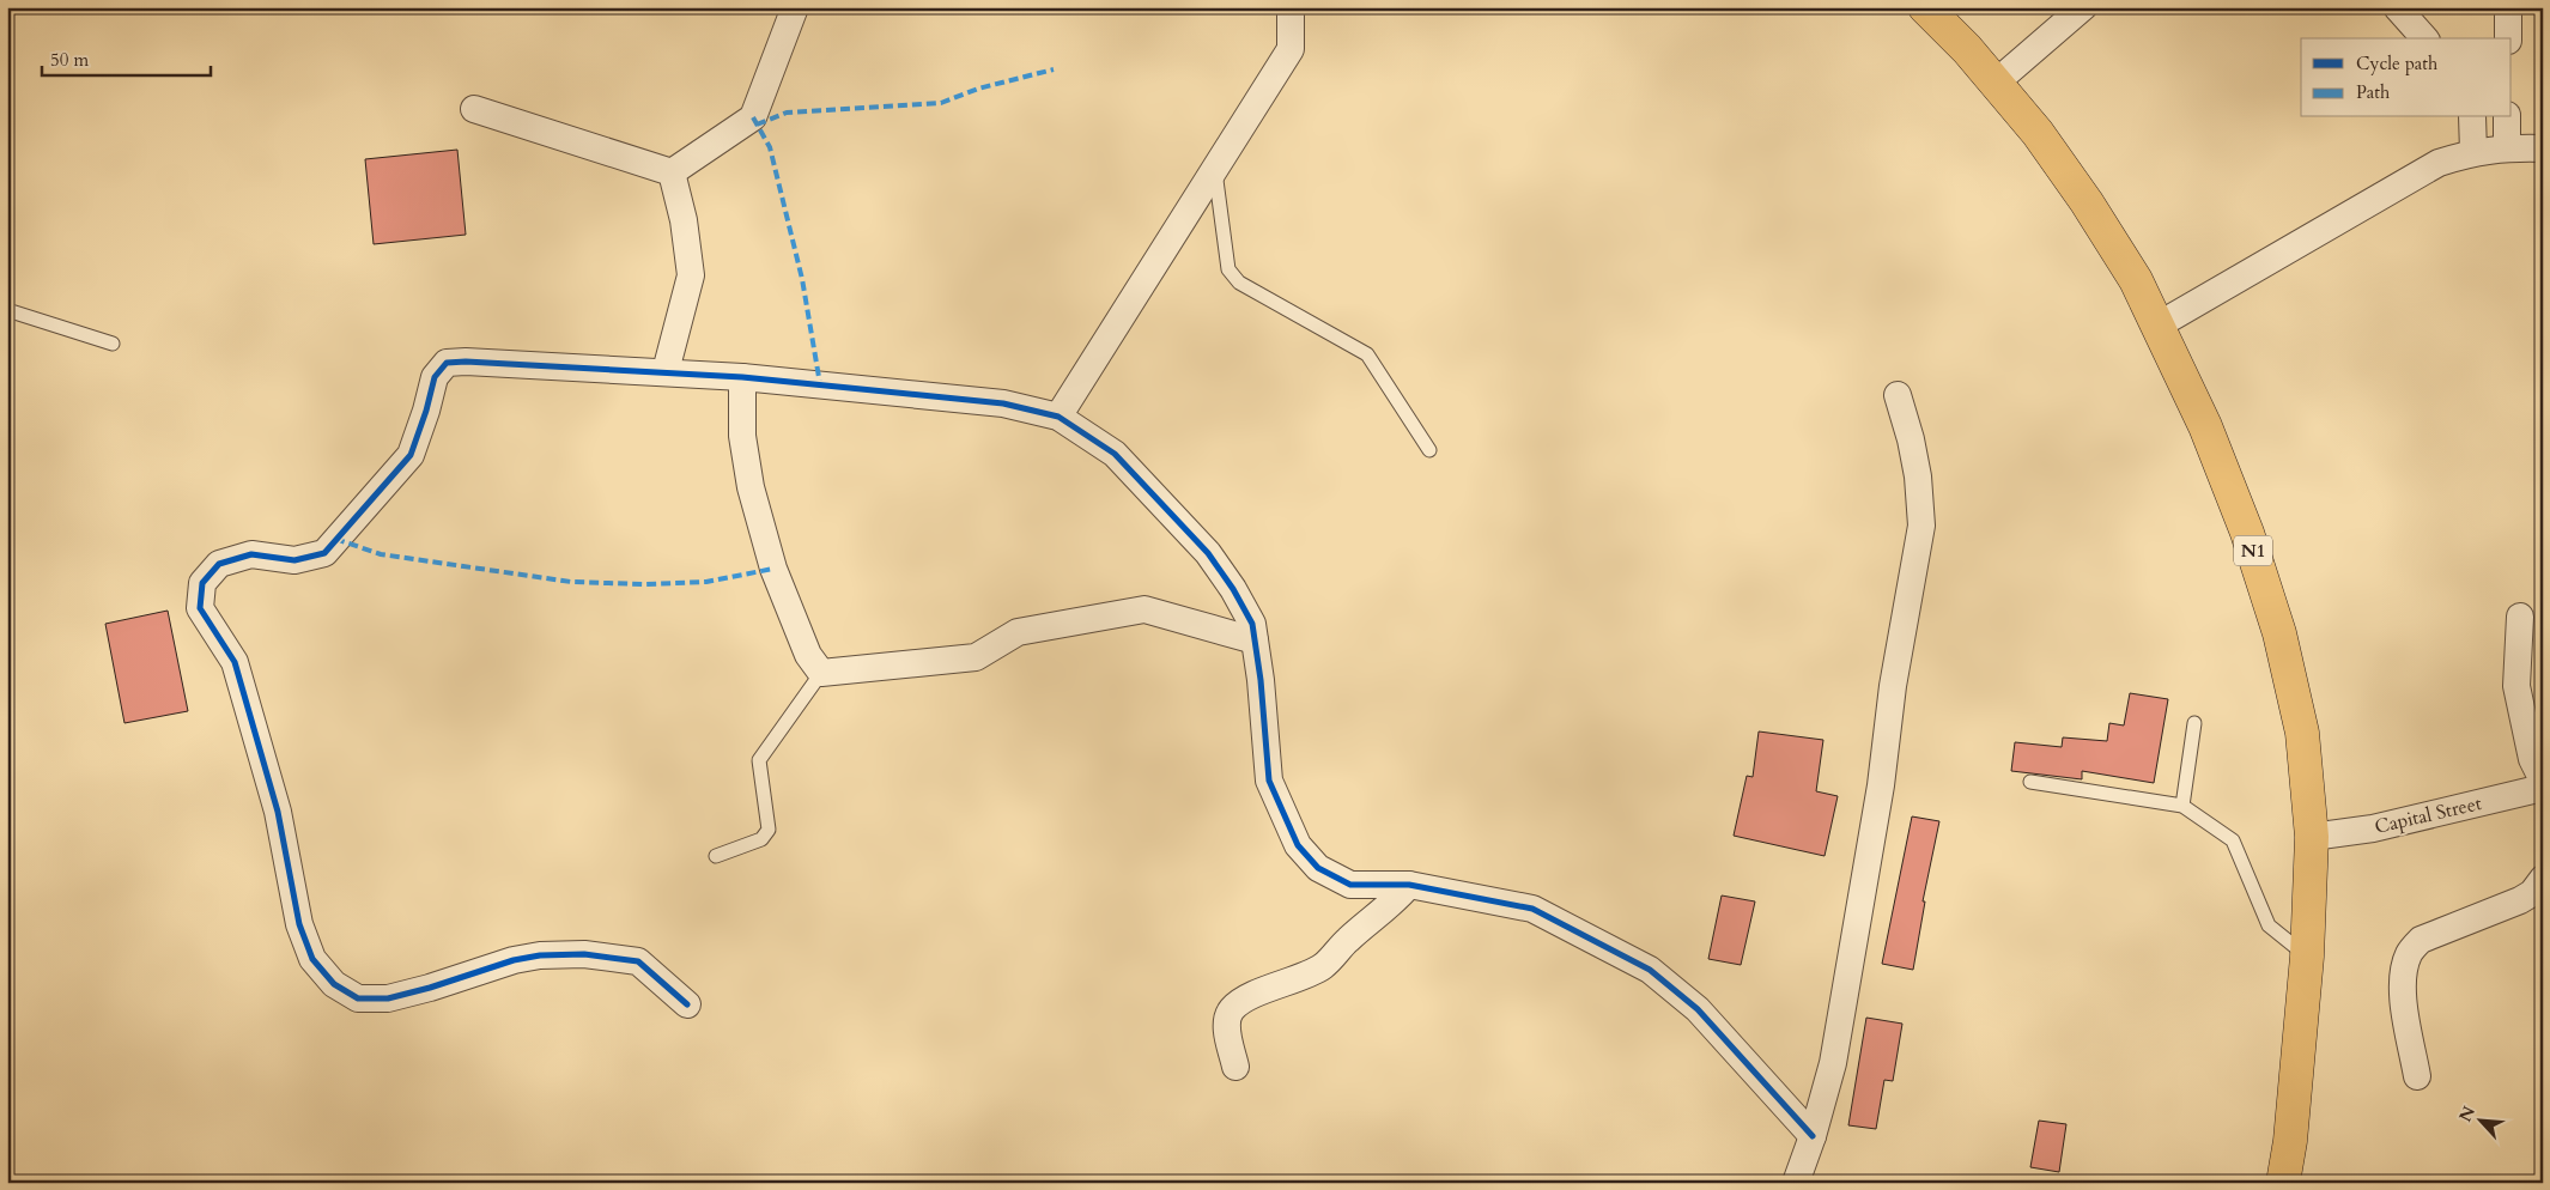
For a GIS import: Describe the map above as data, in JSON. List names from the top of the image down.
{
  "streets": {
    "highway": ["N1"],
    "street": ["Capital Street"]
  },
  "crossings": [
    ["N1", "Capital Street"]
  ],
  "legend": ["Cycle path", "Path"],
  "scale_bar": "50 m",
  "north": "top left"
}
